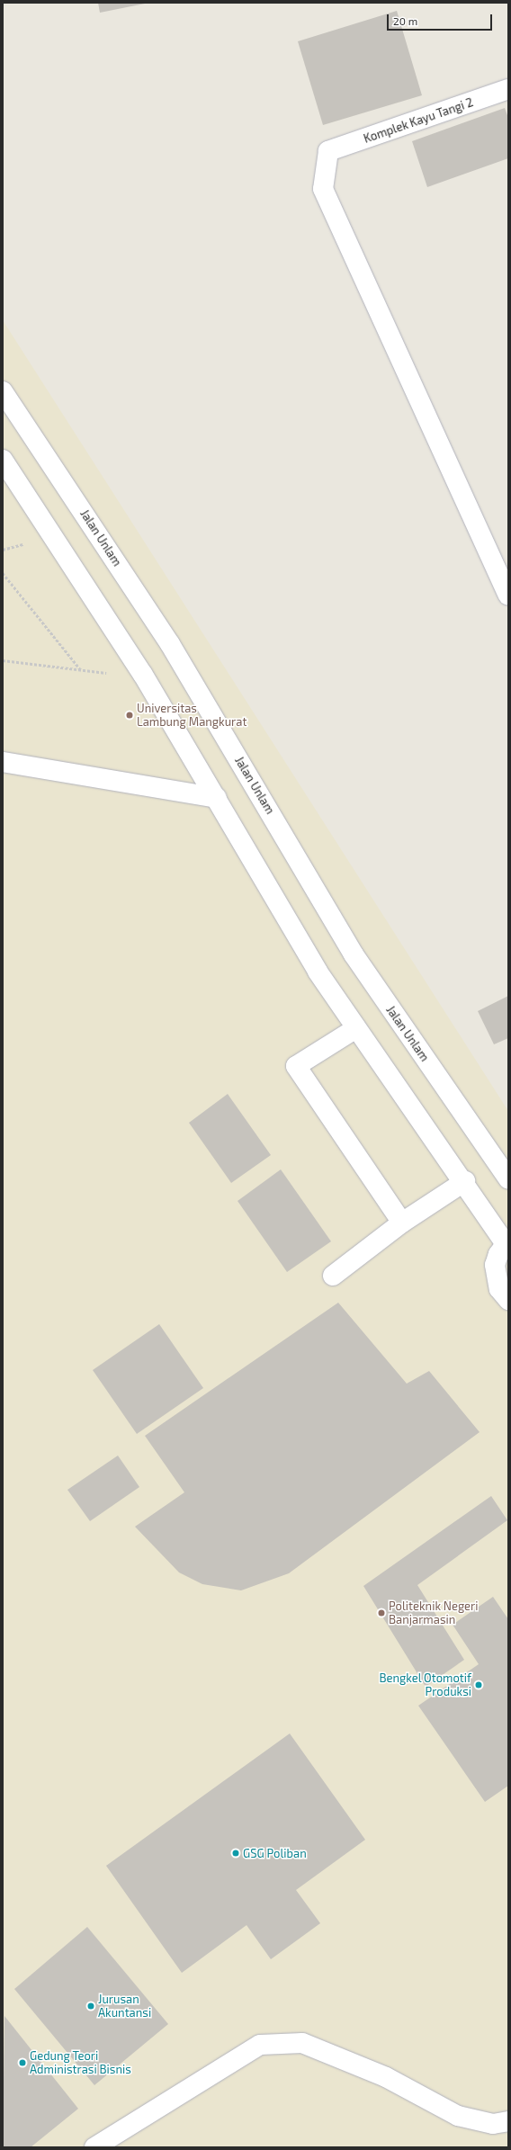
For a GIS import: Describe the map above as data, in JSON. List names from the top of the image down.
{
  "streets": {
    "street": ["Komplek Kayu Tangi 2", "Jalan Unlam"]
  },
  "places": [
    "Universitas Lambung Mangkurat",
    "Politeknik Negeri Banjarmasin",
    "Bengkel Otomotif Produksi",
    "GSG Poliban",
    "Jurusan Akuntansi",
    "Gedung Teori Administrasi Bisnis"
  ],
  "scale_bar": "20 m"
}
